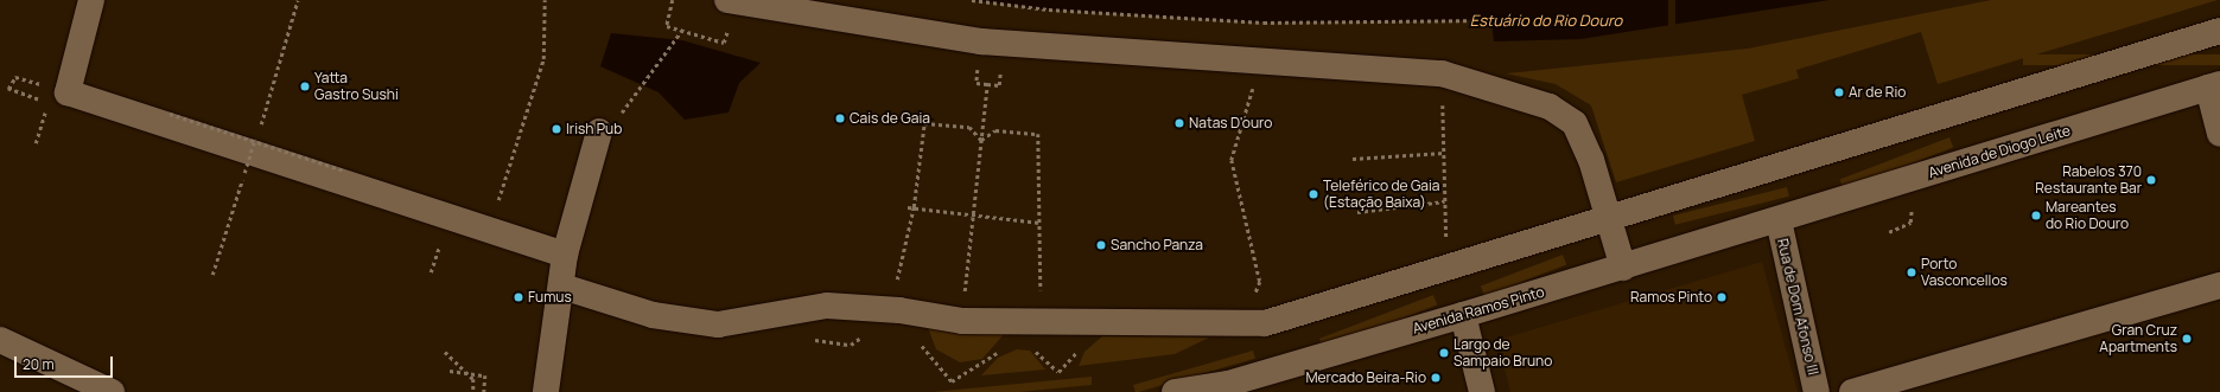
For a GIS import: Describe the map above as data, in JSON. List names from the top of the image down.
{
  "streets": {
    "street": ["Avenida de Diogo Leite", "Rua de Dom Afonso III", "Avenida Ramos Pinto"]
  },
  "crossings": [
    ["Avenida de Diogo Leite", "Rua de Dom Afonso III"],
    ["Avenida de Diogo Leite", "Avenida Ramos Pinto"],
    ["Rua de Dom Afonso III", "Avenida Ramos Pinto"]
  ],
  "water": ["Estuário do Rio Douro"],
  "places": [
    "Yatta Gastro Sushi",
    "Ar de Rio",
    "Cais de Gaia",
    "Natas D'ouro",
    "Irish Pub",
    "Rabelos 370 Restaurante Bar",
    "Teleférico de Gaia (Estação Baixa)",
    "Mareantes do Rio Douro",
    "Sancho Panza",
    "Porto Vasconcellos",
    "Fumus",
    "Ramos Pinto",
    "Gran Cruz Apartments",
    "Largo de Sampaio Bruno",
    "Mercado Beira-Rio"
  ],
  "scale_bar": "20 m"
}
